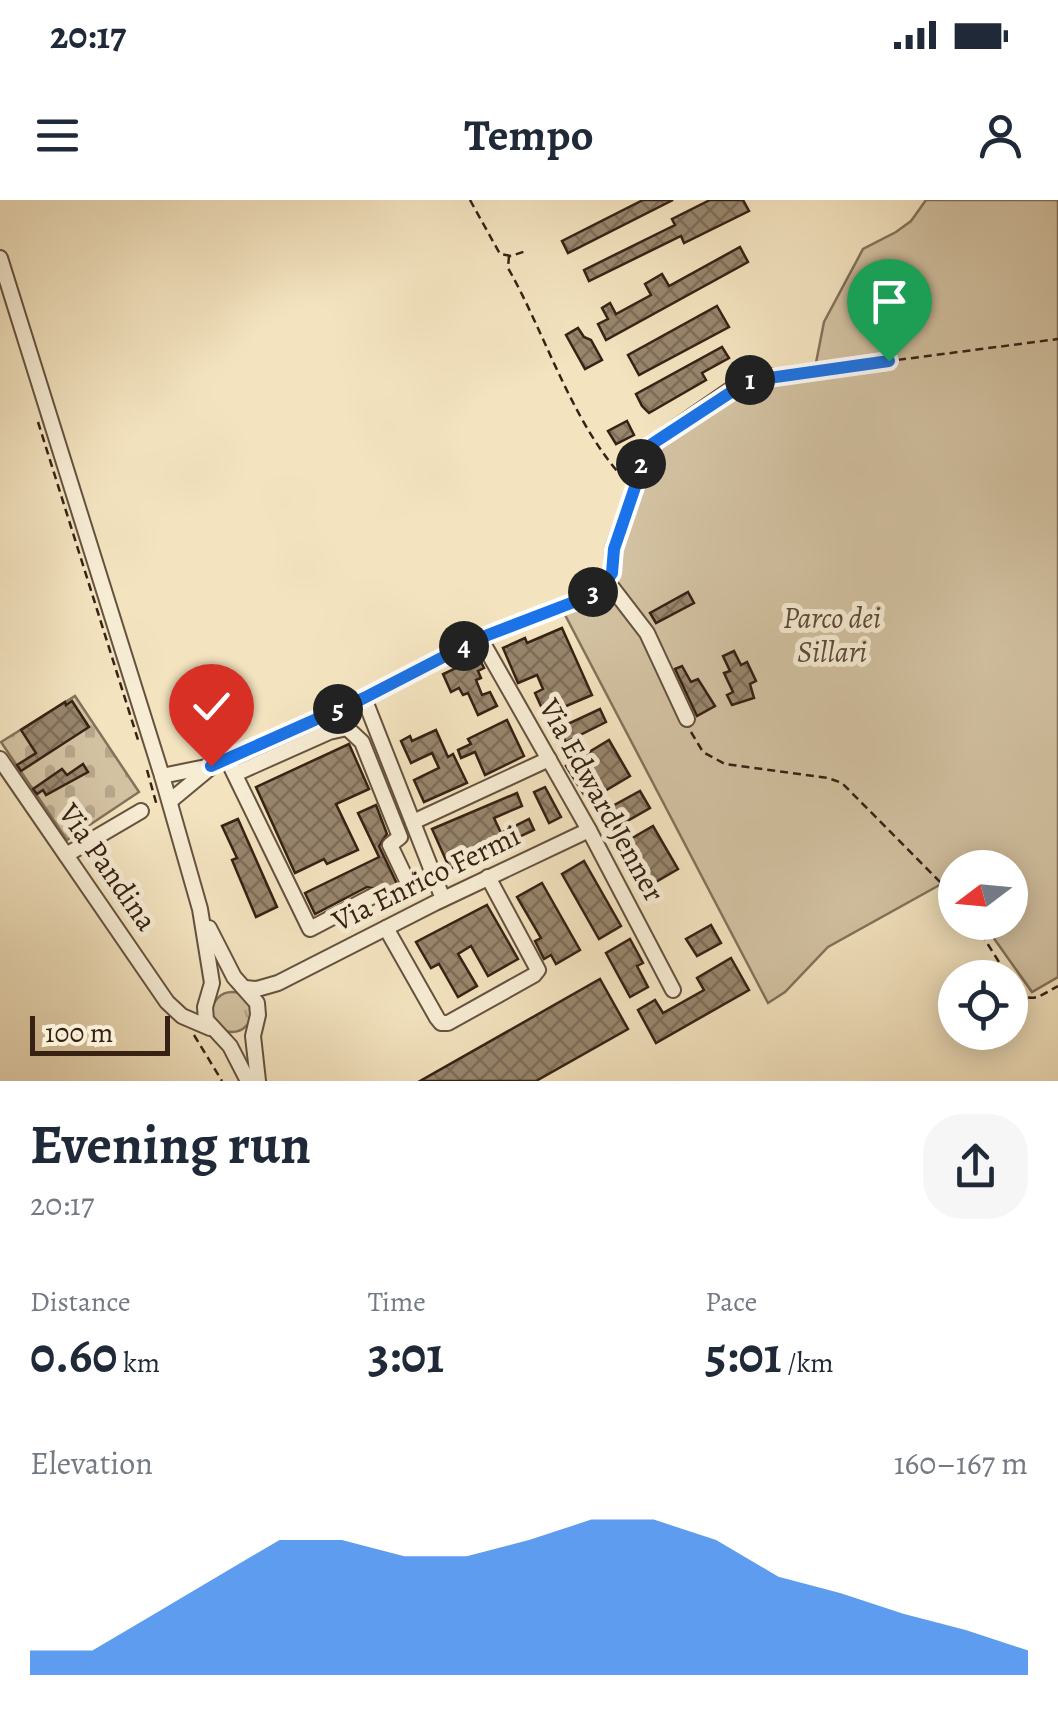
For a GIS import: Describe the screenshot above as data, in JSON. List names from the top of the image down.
{
  "streets": {
    "street": ["Via Edward Jenner", "Via Pandina", "Via Enrico Fermi"]
  },
  "crossings": [
    ["Via Edward Jenner", "Via Enrico Fermi"],
    ["Via Pandina", "Via Enrico Fermi"]
  ],
  "parks": ["Parco dei Sillari"],
  "scale_bar": "100 m",
  "north": "left",
  "page": {
    "status": "20:17",
    "header": "Tempo",
    "pins": [
      "1",
      "2",
      "3",
      "4",
      "5"
    ],
    "scale": "100 m",
    "heading": ["Evening run", "20:17"],
    "stats": [
      ["Distance", "0.60 km"],
      ["Time", "3:01"],
      ["Pace", "5:01 /km"]
    ],
    "chart": ["Elevation", "160–167 m"]
  }
}
